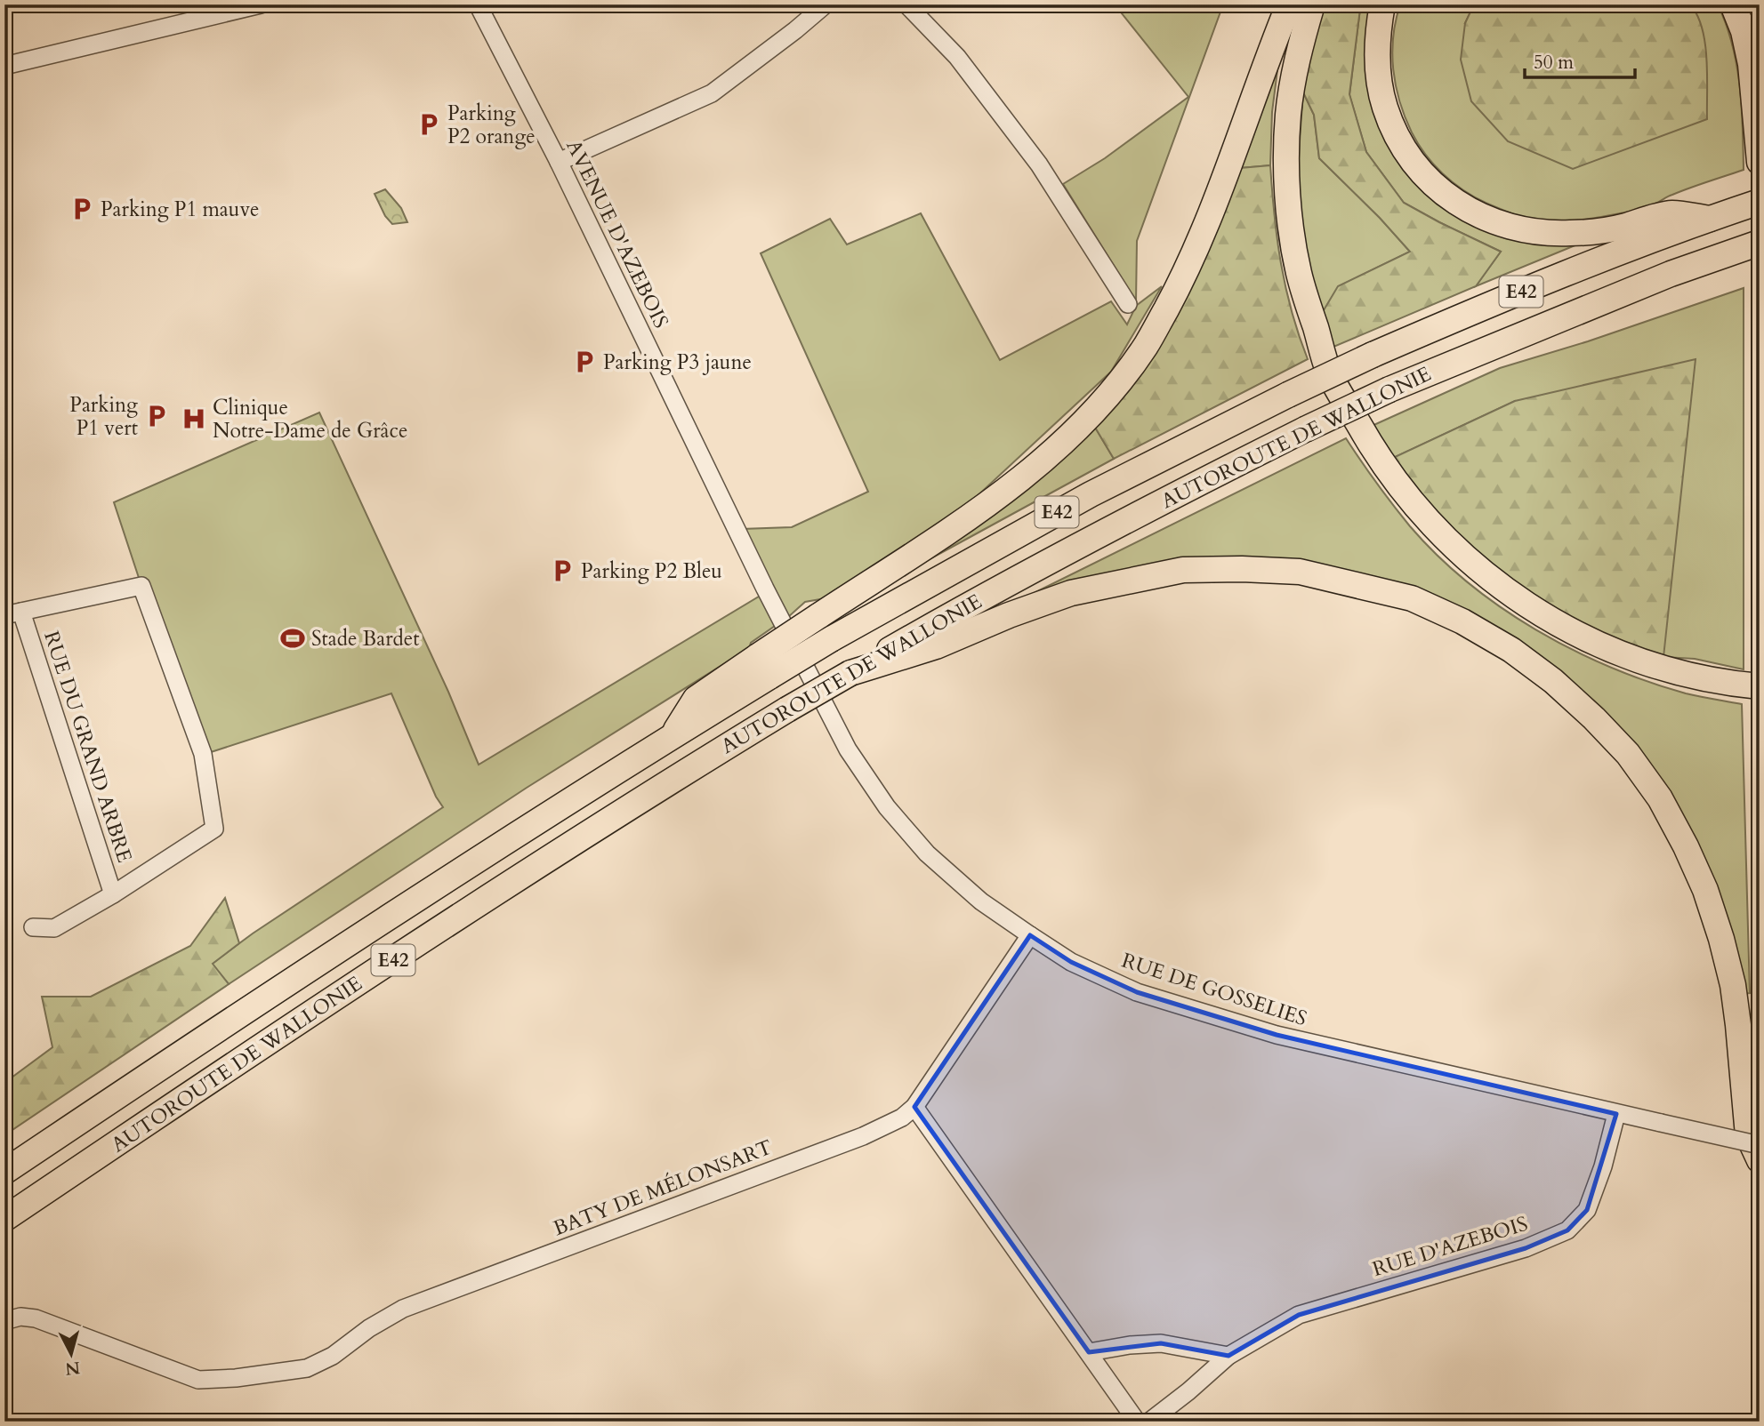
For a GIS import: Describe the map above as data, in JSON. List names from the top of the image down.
{
  "streets": {
    "highway": ["E42", "AUTOROUTE DE WALLONIE"],
    "street": [
      "AVENUE D'AZEBOIS",
      "RUE DU GRAND ARBRE",
      "RUE DE GOSSELIES",
      "BATY DE MÉLONSART",
      "RUE D'AZEBOIS"
    ]
  },
  "crossings": [
    ["AVENUE D'AZEBOIS", "RUE DE GOSSELIES"],
    ["RUE DE GOSSELIES", "BATY DE MÉLONSART"],
    ["RUE DE GOSSELIES", "RUE D'AZEBOIS"]
  ],
  "places": {
    "parking": [
      "Parking P2 orange",
      "Parking P1 mauve",
      "Parking P3 jaune",
      "Parking P1 vert",
      "Parking P2 Bleu"
    ],
    "hospital": ["Clinique Notre-Dame de Grâce"],
    "sports": ["Stade Bardet"]
  },
  "scale_bar": "50 m",
  "north": "bottom"
}
